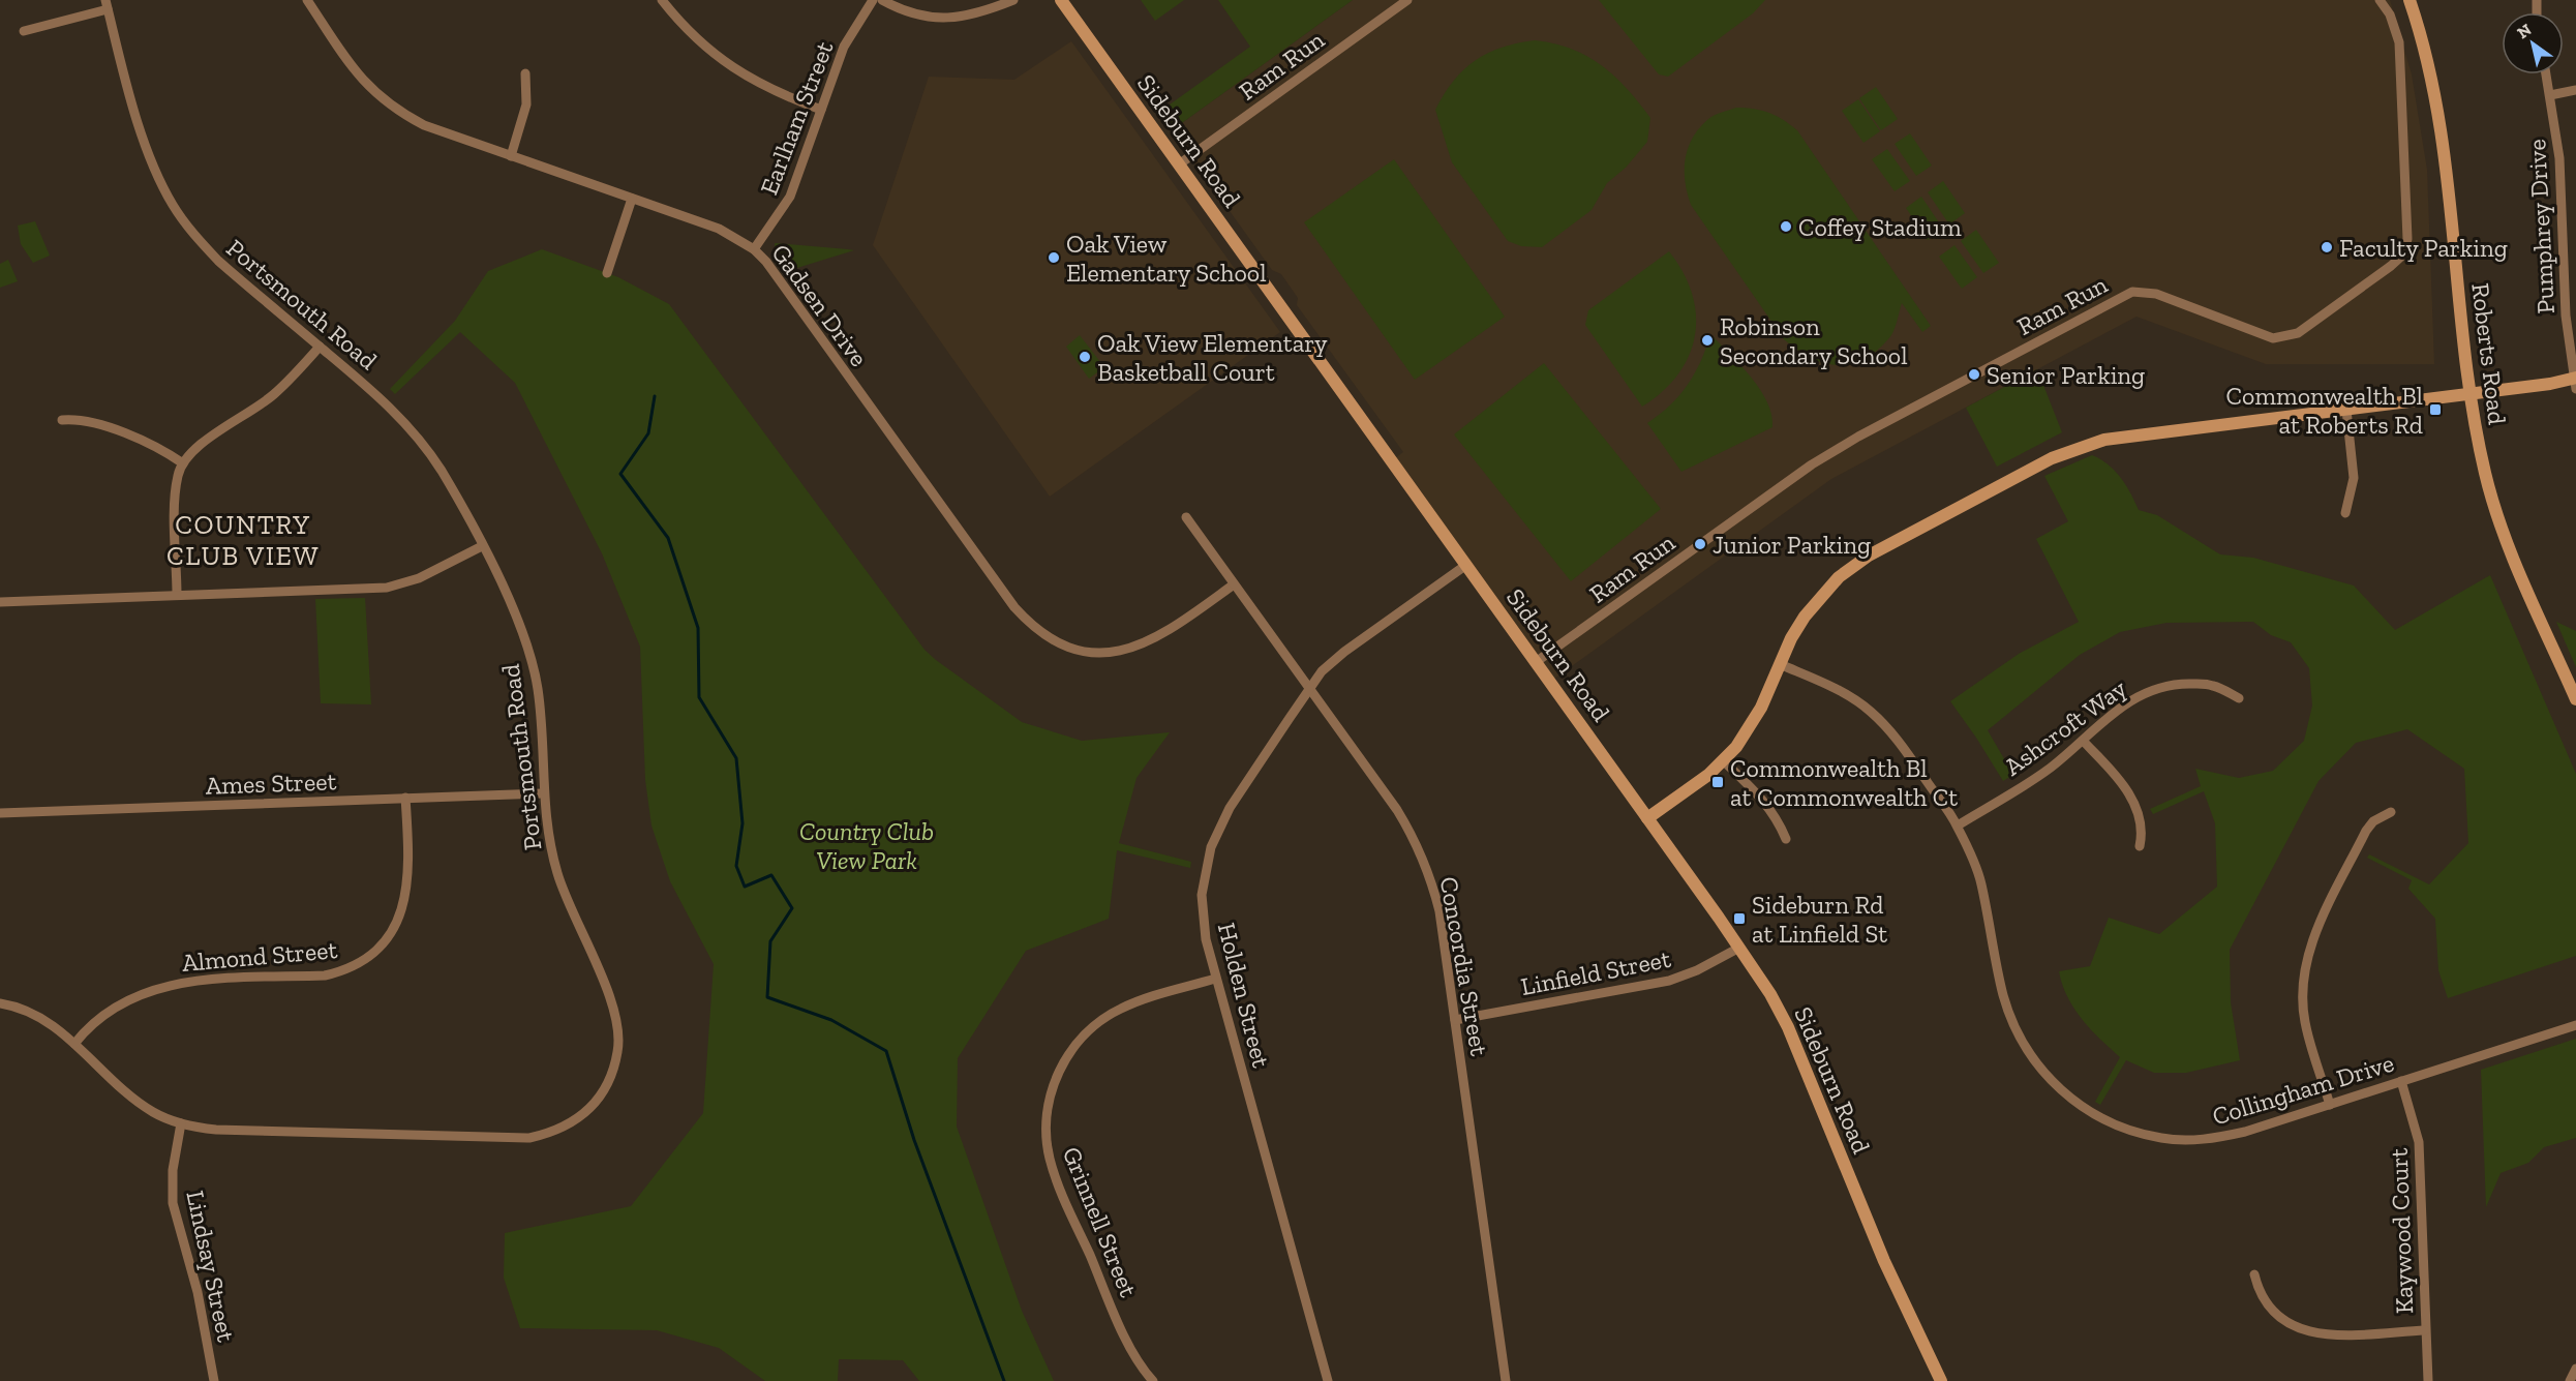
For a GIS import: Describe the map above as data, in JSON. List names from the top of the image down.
{
  "streets": {
    "street": [
      "Ram Run",
      "Earlham Street",
      "Sideburn Road",
      "Pumphrey Drive",
      "Portsmouth Road",
      "Gadsen Drive",
      "Roberts Road",
      "Ashcroft Way",
      "Ames Street",
      "Almond Street",
      "Concordia Street",
      "Linfield Street",
      "Holden Street",
      "Collingham Drive",
      "Grinnell Street",
      "Kaywood Court",
      "Lindsay Street"
    ]
  },
  "crossings": [
    ["Ram Run", "Sideburn Road"],
    ["Earlham Street", "Gadsen Drive"],
    ["Sideburn Road", "Linfield Street"],
    ["Sideburn Road", "Holden Street"],
    ["Portsmouth Road", "Ames Street"],
    ["Portsmouth Road", "Almond Street"],
    ["Portsmouth Road", "Lindsay Street"],
    ["Gadsen Drive", "Concordia Street"],
    ["Ashcroft Way", "Collingham Drive"],
    ["Ames Street", "Almond Street"],
    ["Concordia Street", "Linfield Street"],
    ["Concordia Street", "Holden Street"],
    ["Holden Street", "Grinnell Street"],
    ["Collingham Drive", "Kaywood Court"]
  ],
  "districts": ["COUNTRY CLUB VIEW"],
  "parks": ["Country Club View Park"],
  "places": {
    "other": [
      "Coffey Stadium",
      "Faculty Parking",
      "Oak View Elementary School",
      "Robinson Secondary School",
      "Oak View Elementary Basketball Court",
      "Senior Parking",
      "Junior Parking"
    ],
    "transit": ["Commonwealth Bl at Roberts Rd", "Commonwealth Bl at Commonwealth Ct", "Sideburn Rd at Linfield St"]
  },
  "north": "top left"
}
